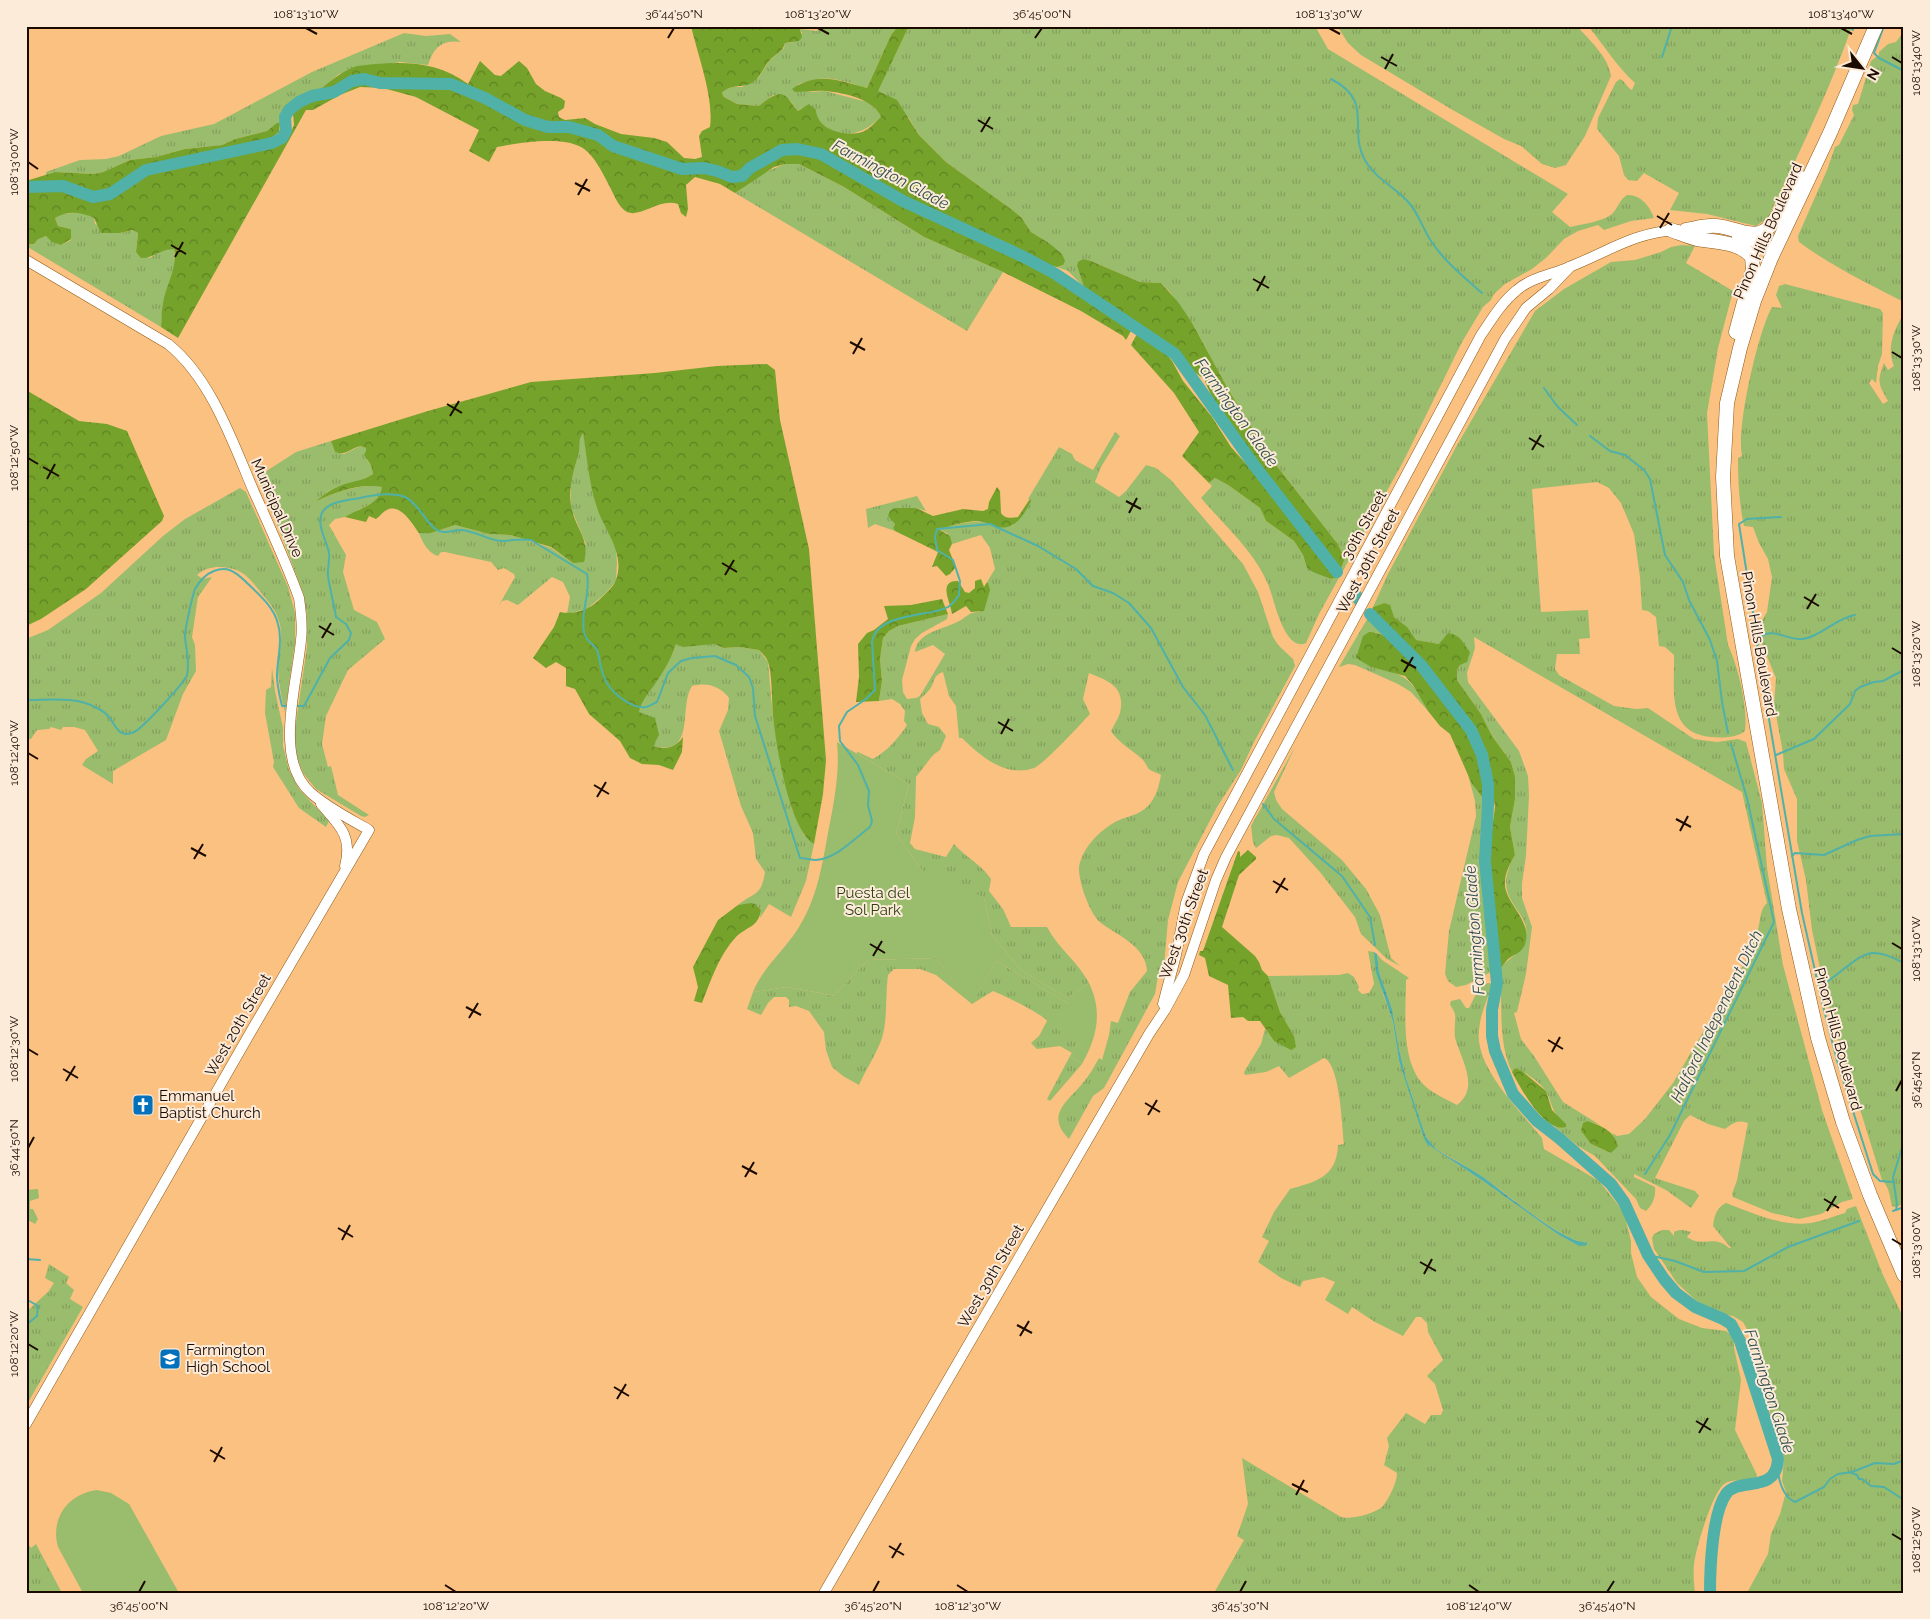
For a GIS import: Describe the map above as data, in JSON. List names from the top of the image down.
{
  "streets": {
    "highway": ["Pinon Hills Boulevard"],
    "main road": [
      "Municipal Drive",
      "30th Street",
      "West 30th Street",
      "West 20th Street"
    ]
  },
  "crossings": [
    ["Pinon Hills Boulevard", "30th Street"],
    ["Municipal Drive", "West 20th Street"],
    ["30th Street", "West 30th Street"]
  ],
  "water": ["Farmington Glade", "Halford Independent Ditch"],
  "parks": ["Puesta del Sol Park"],
  "places": {
    "church": ["Emmanuel Baptist Church"],
    "school or university": ["Farmington High School"]
  },
  "north": "bottom right",
  "coordinates": [
    "108°13'10\"W",
    "36°44'50\"N",
    "108°13'20\"W",
    "36°45'00\"N",
    "108°13'30\"W",
    "108°13'40\"W",
    "108°13'00\"W",
    "108°12'50\"W",
    "108°12'40\"W",
    "108°12'30\"W",
    "36°45'40\"N",
    "108°12'20\"W",
    "36°45'20\"N",
    "36°45'30\"N"
  ]
}
